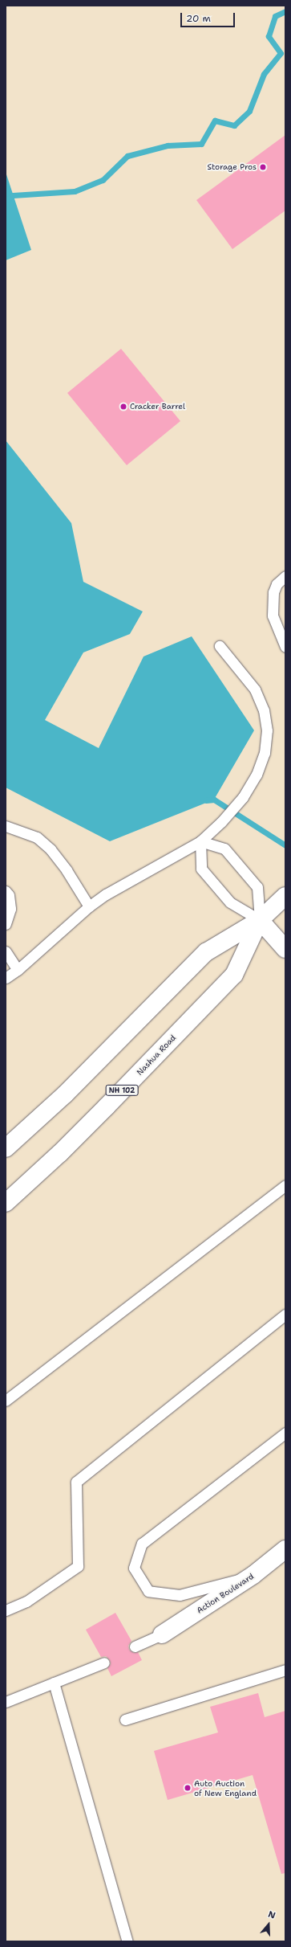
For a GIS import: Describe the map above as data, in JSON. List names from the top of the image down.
{
  "streets": {
    "main road": ["Nashua Road", "NH 102", "Action Boulevard"]
  },
  "places": ["Storage Pros", "Cracker Barrel", "Auto Auction of New England"],
  "scale_bar": "20 m",
  "north": "top"
}
